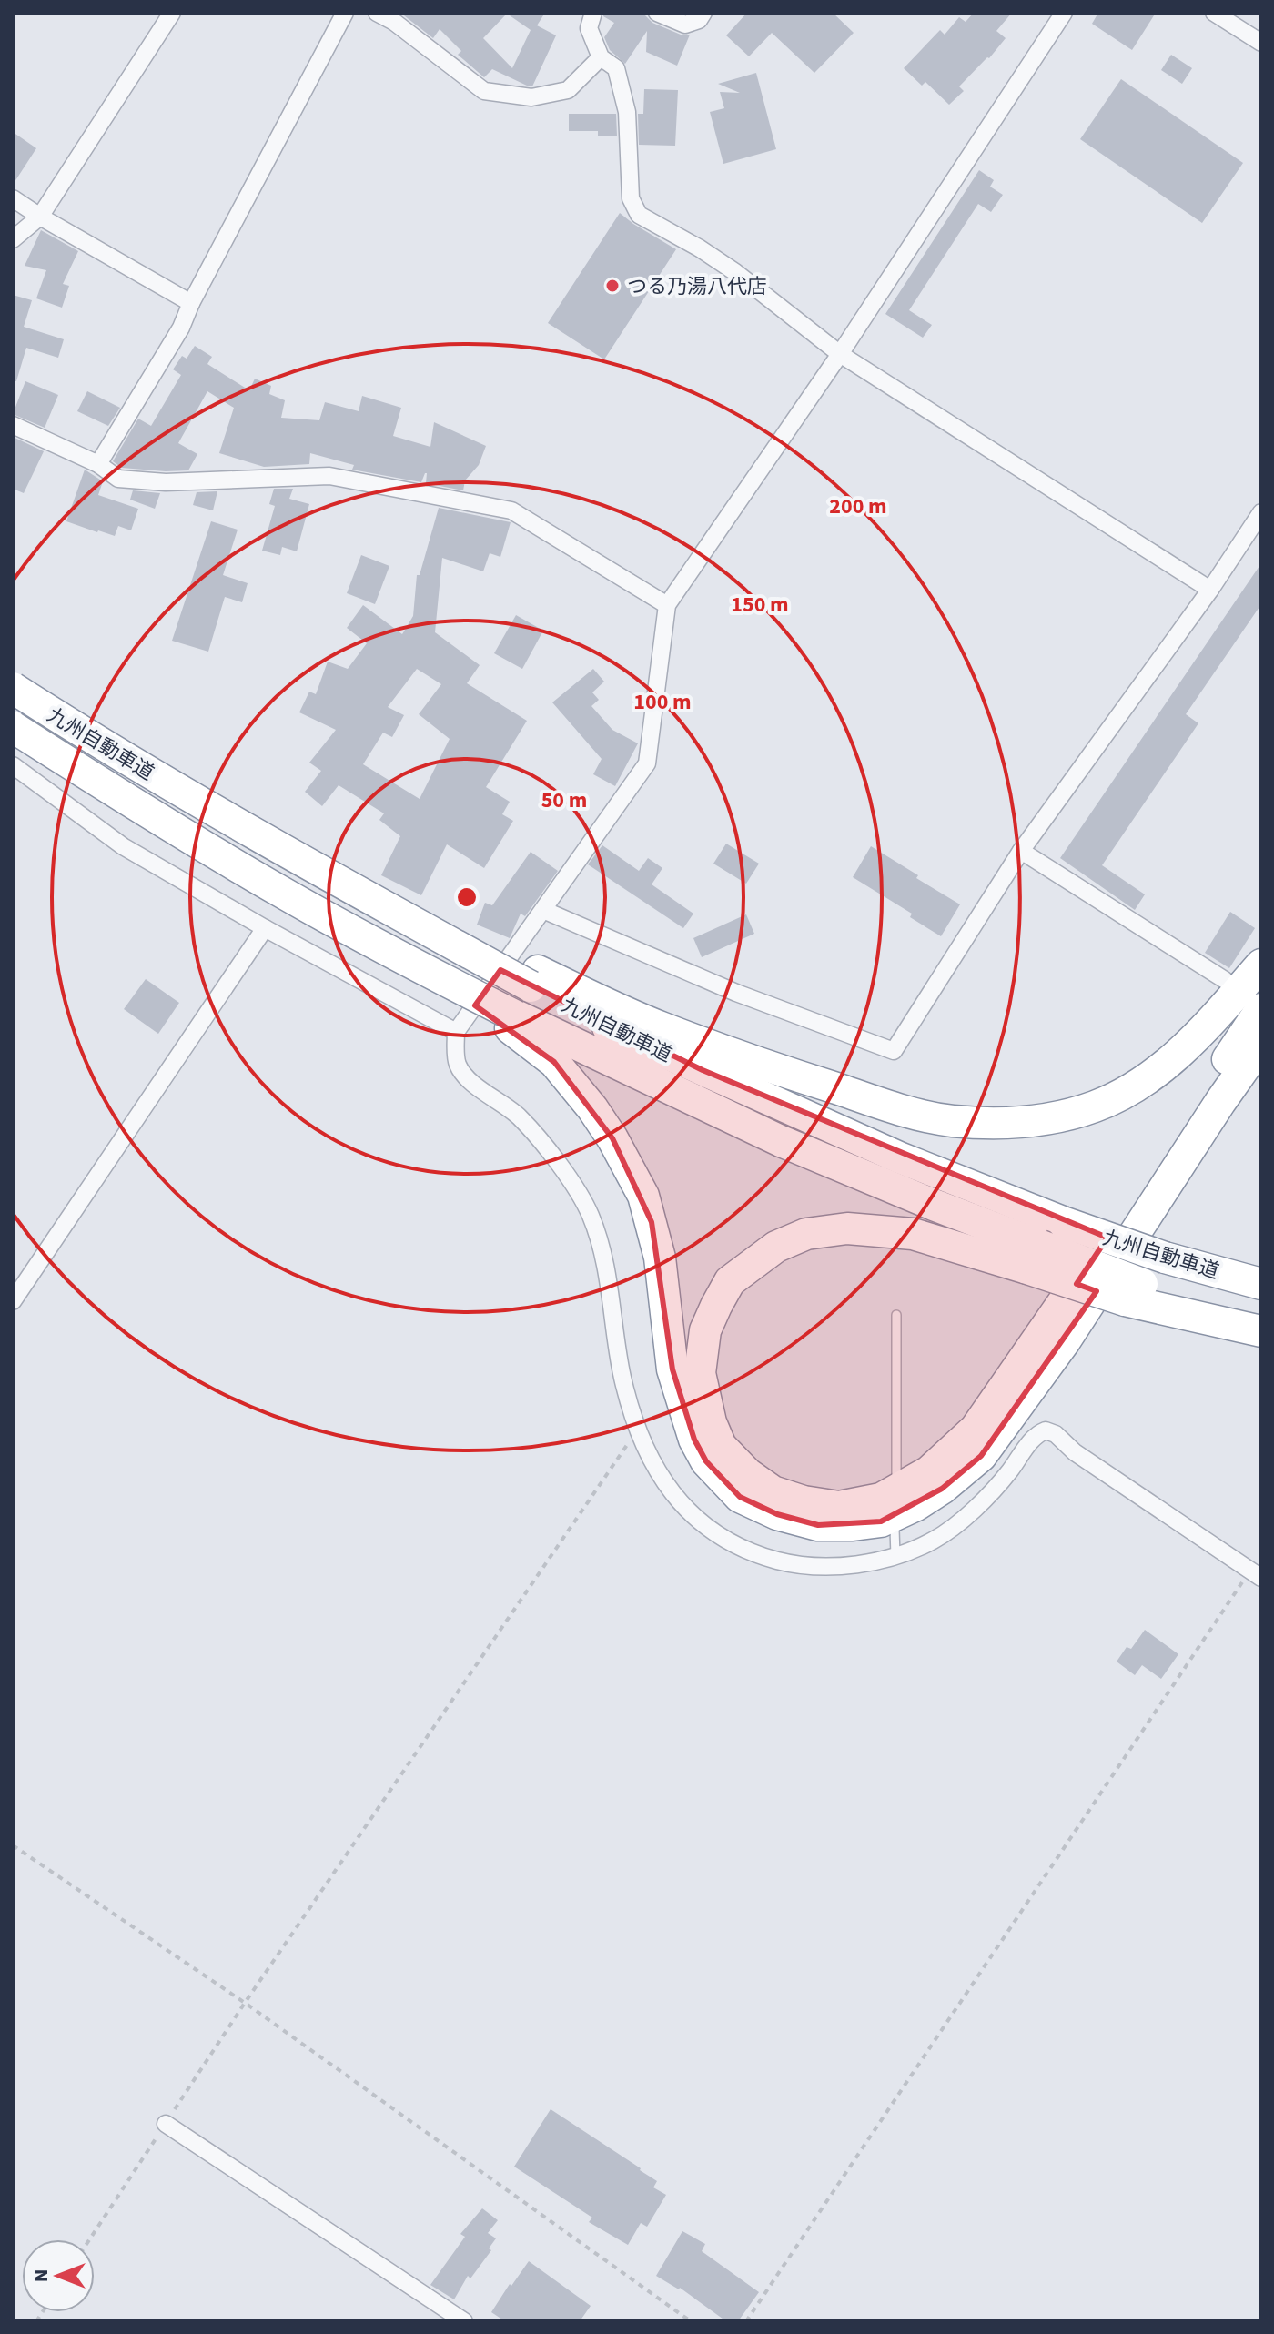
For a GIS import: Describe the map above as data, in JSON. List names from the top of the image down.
{
  "streets": {
    "highway": ["九州自動車道"]
  },
  "places": ["つる乃湯八代店"],
  "north": "left",
  "rings": [
    "200 m",
    "150 m",
    "100 m",
    "50 m"
  ]
}
